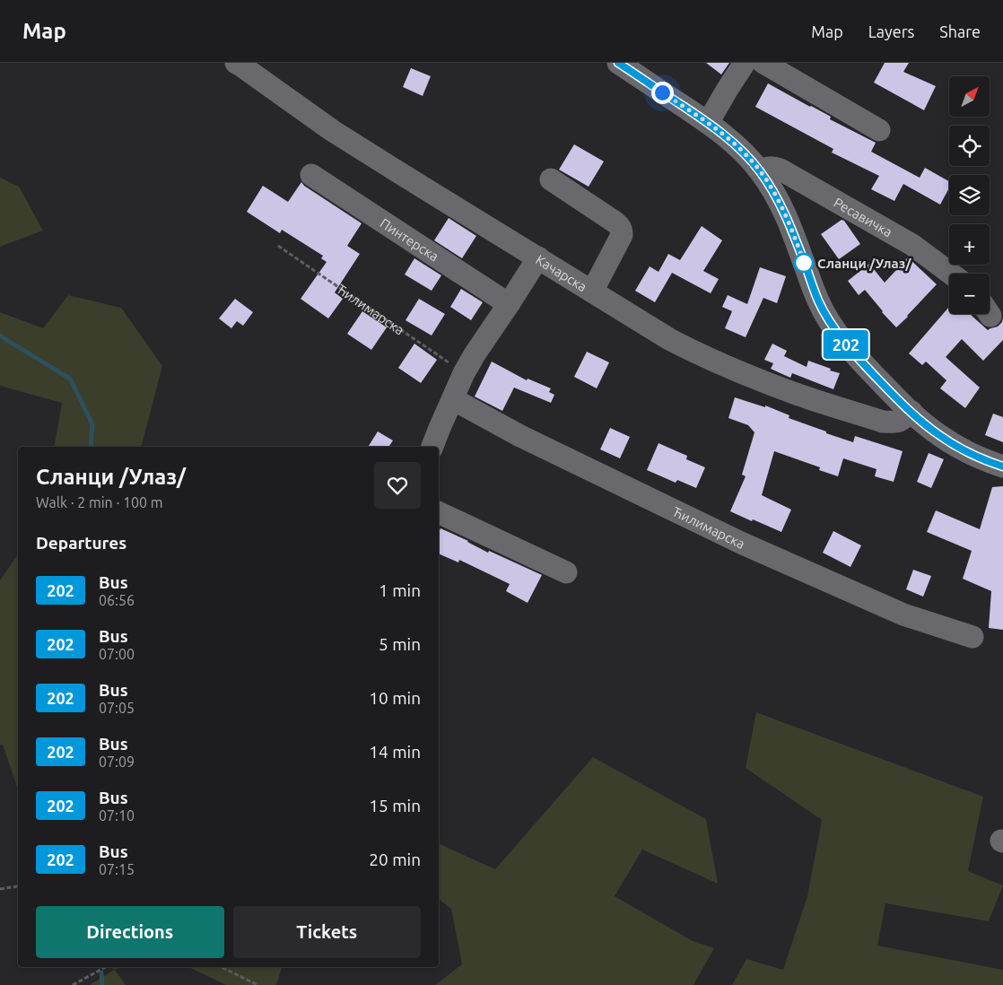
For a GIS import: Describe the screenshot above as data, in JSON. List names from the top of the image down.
{
  "streets": {
    "street": [
      "Ресавичка",
      "Пинтерска",
      "Качарска",
      "Ћилимарска"
    ]
  },
  "places": ["Сланци /Улаз/"],
  "lines": ["bus line 202"],
  "north": "top right",
  "page": {
    "header": "Map",
    "nav": ["Map", "Layers", "Share"],
    "on_map": "202",
    "map_buttons": ["+", "−"],
    "heading": [
      ["Сланци /Улаз/", "Walk · 2 min · 100 m"],
      "Departures"
    ],
    "list": [
      {
        "mark": "202",
        "name": "Bus",
        "note": "06:56",
        "value": "1 min"
      },
      {
        "mark": "202",
        "name": "Bus",
        "note": "07:00",
        "value": "5 min"
      },
      {
        "mark": "202",
        "name": "Bus",
        "note": "07:05",
        "value": "10 min"
      },
      {
        "mark": "202",
        "name": "Bus",
        "note": "07:09",
        "value": "14 min"
      },
      {
        "mark": "202",
        "name": "Bus",
        "note": "07:10",
        "value": "15 min"
      },
      {
        "mark": "202",
        "name": "Bus",
        "note": "07:15",
        "value": "20 min"
      }
    ],
    "buttons": ["Directions", "Tickets"]
  }
}
